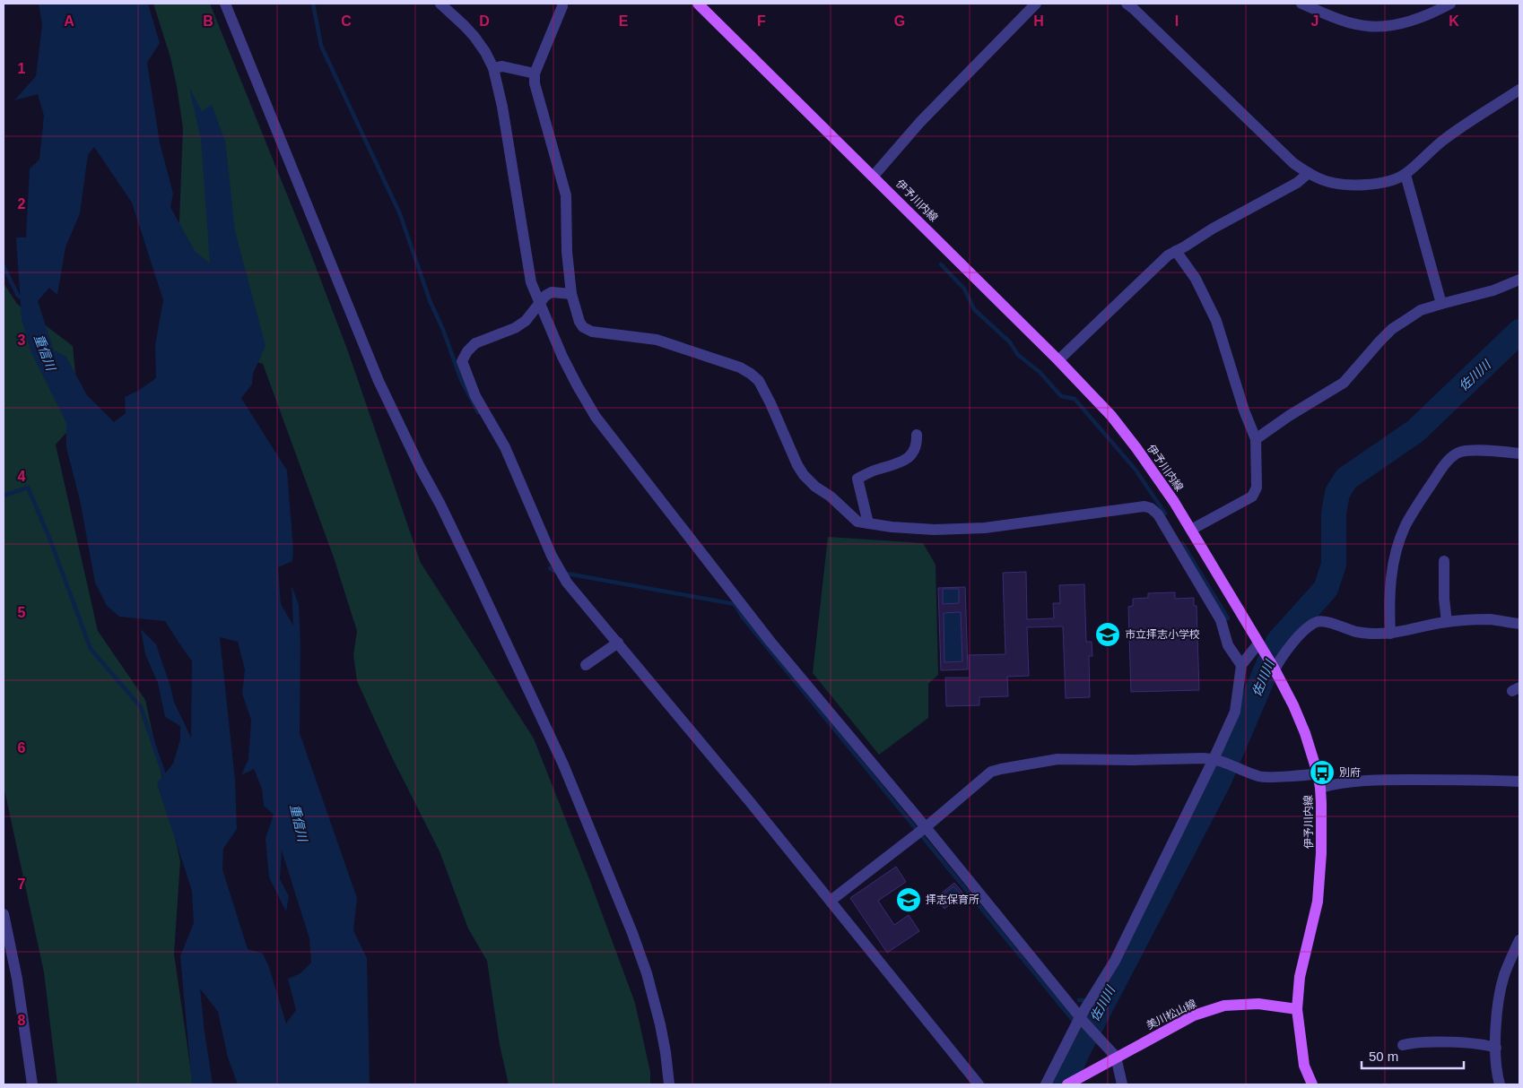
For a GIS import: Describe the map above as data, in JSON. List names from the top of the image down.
{
  "streets": {
    "main road": ["伊予川内線", "美川松山線"]
  },
  "crossings": [
    ["伊予川内線", "美川松山線"]
  ],
  "water": ["重信川", "佐川川"],
  "places": {
    "school or university": ["市立拝志小学校", "拝志保育所"],
    "bus stop": ["別府"]
  },
  "scale_bar": "50 m",
  "grid": {
    "columns": [
      "A",
      "B",
      "C",
      "D",
      "E",
      "F",
      "G",
      "H",
      "I",
      "J",
      "K"
    ],
    "rows": [
      "1",
      "2",
      "3",
      "4",
      "5",
      "6",
      "7",
      "8"
    ]
  }
}
